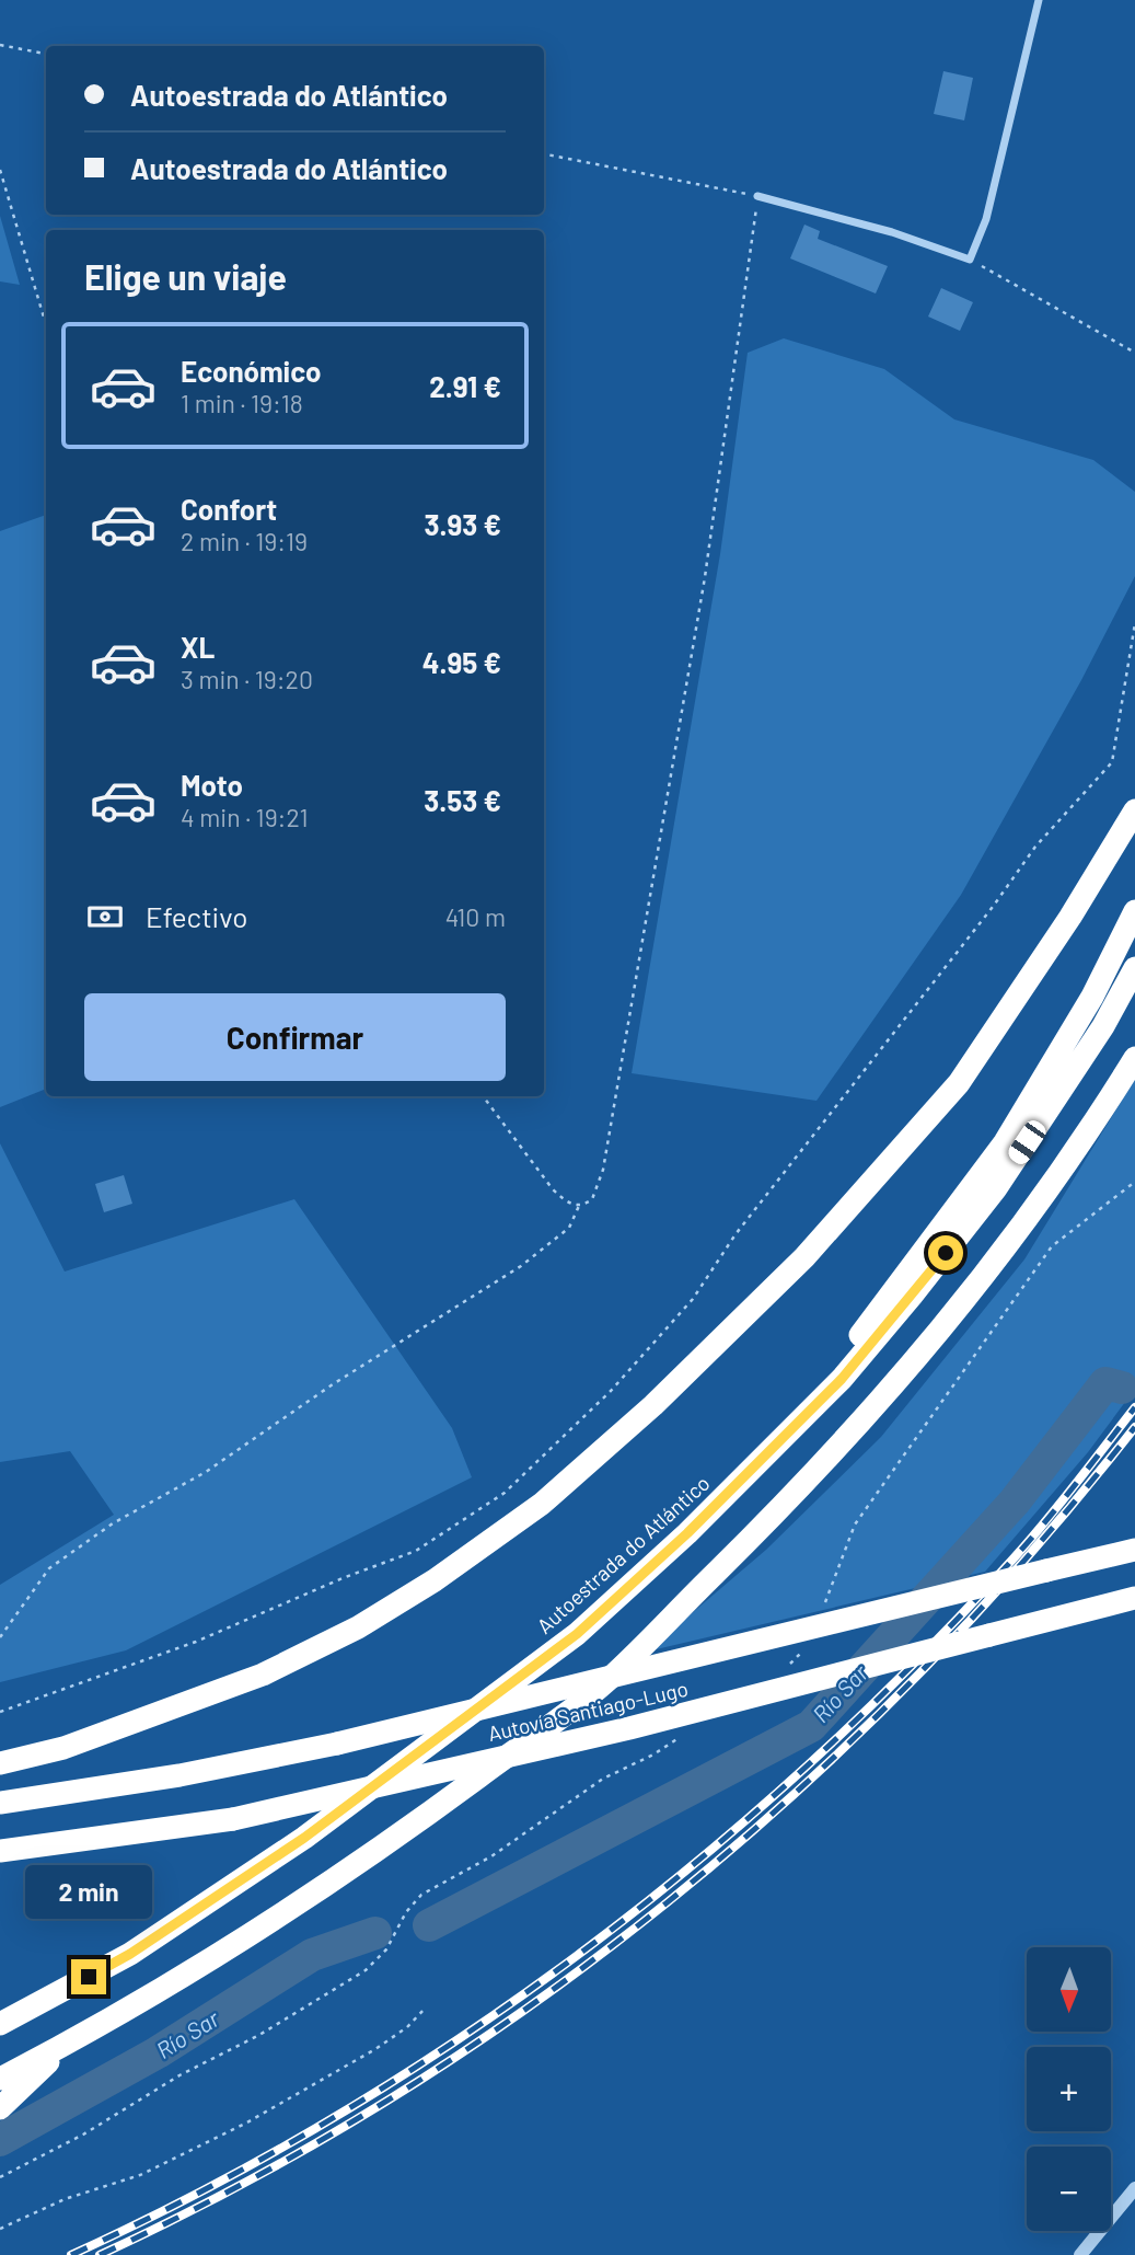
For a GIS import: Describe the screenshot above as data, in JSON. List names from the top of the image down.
{
  "streets": {
    "highway": ["Autoestrada do Atlántico", "Autovía Santiago-Lugo"]
  },
  "water": ["Río Sar"],
  "north": "bottom",
  "page": {
    "banner": ["Autoestrada do Atlántico", "Autoestrada do Atlántico"],
    "heading": "Elige un viaje",
    "list": [
      {
        "name": "Económico",
        "note": "1 min · 19:18",
        "value": "2.91 €"
      },
      {
        "name": "Confort",
        "note": "2 min · 19:19",
        "value": "3.93 €"
      },
      {
        "name": "XL",
        "note": "3 min · 19:20",
        "value": "4.95 €"
      },
      {
        "name": "Moto",
        "note": "4 min · 19:21",
        "value": "3.53 €"
      }
    ],
    "pay": ["Efectivo", "410 m"],
    "buttons": "Confirmar",
    "bubble": "2 min",
    "map_buttons": ["+", "−"]
  }
}
